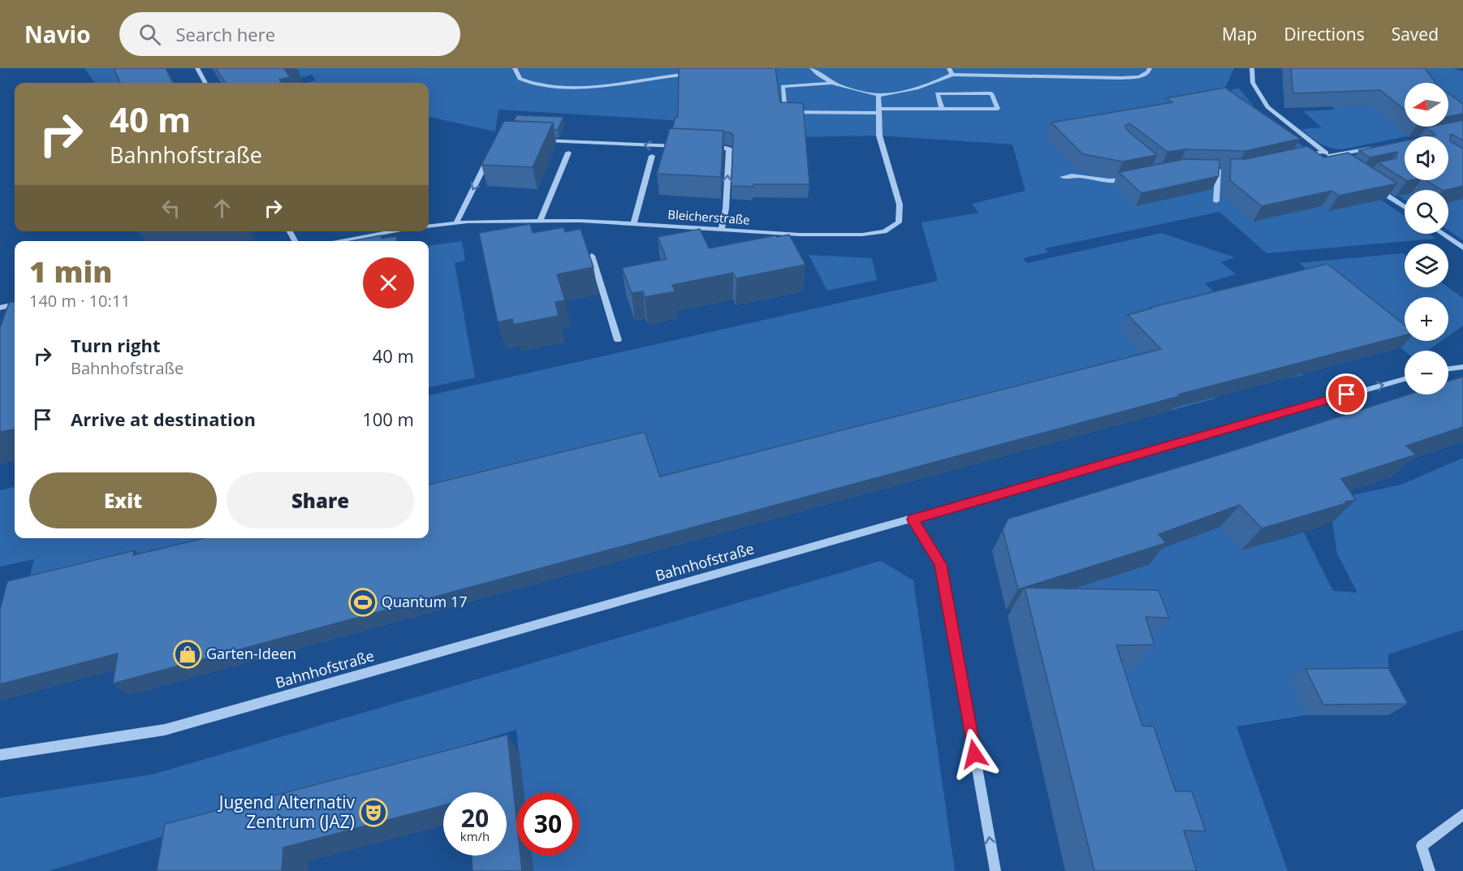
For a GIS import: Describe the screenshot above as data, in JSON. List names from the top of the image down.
{
  "streets": {
    "street": ["Bleicherstraße", "Bahnhofstraße"]
  },
  "one_way": ["Bahnhofstraße"],
  "places": {
    "sports": ["Quantum 17"],
    "shop": ["Garten-Ideen"],
    "theatre": ["Jugend Alternativ Zentrum (JAZ)"]
  },
  "north": "left",
  "page": {
    "header": "Navio",
    "search": "Search here",
    "nav": ["Map", "Directions", "Saved"],
    "map_buttons": ["+", "−"],
    "turn": ["40 m", "Bahnhofstraße"],
    "heading": ["1 min", "140 m · 10:11"],
    "list": [
      {
        "name": "Turn right",
        "note": "Bahnhofstraße",
        "value": "40 m"
      },
      {
        "name": "Arrive at destination",
        "value": "100 m"
      }
    ],
    "buttons": ["Exit", "Share"],
    "speed": "20 km/h",
    "limit": "30"
  }
}
